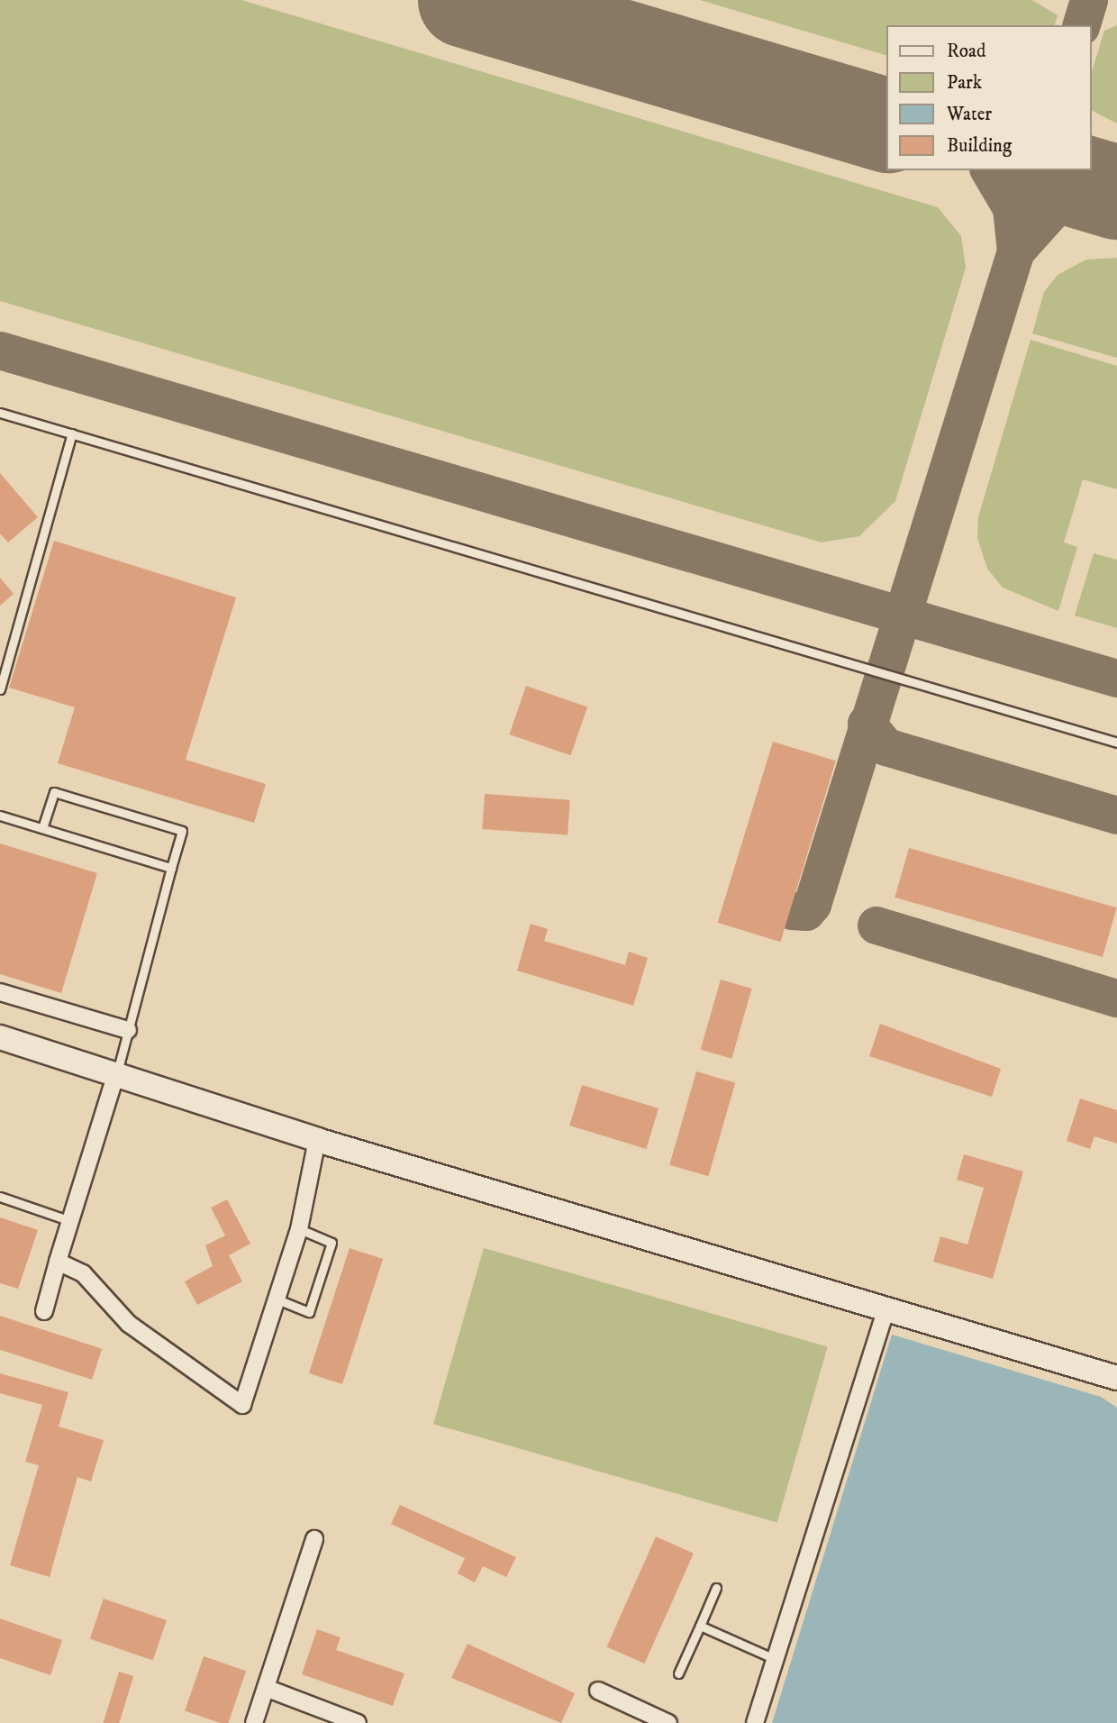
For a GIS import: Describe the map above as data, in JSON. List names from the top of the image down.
{
  "legend": [
    "Road",
    "Park",
    "Water",
    "Building"
  ]
}
